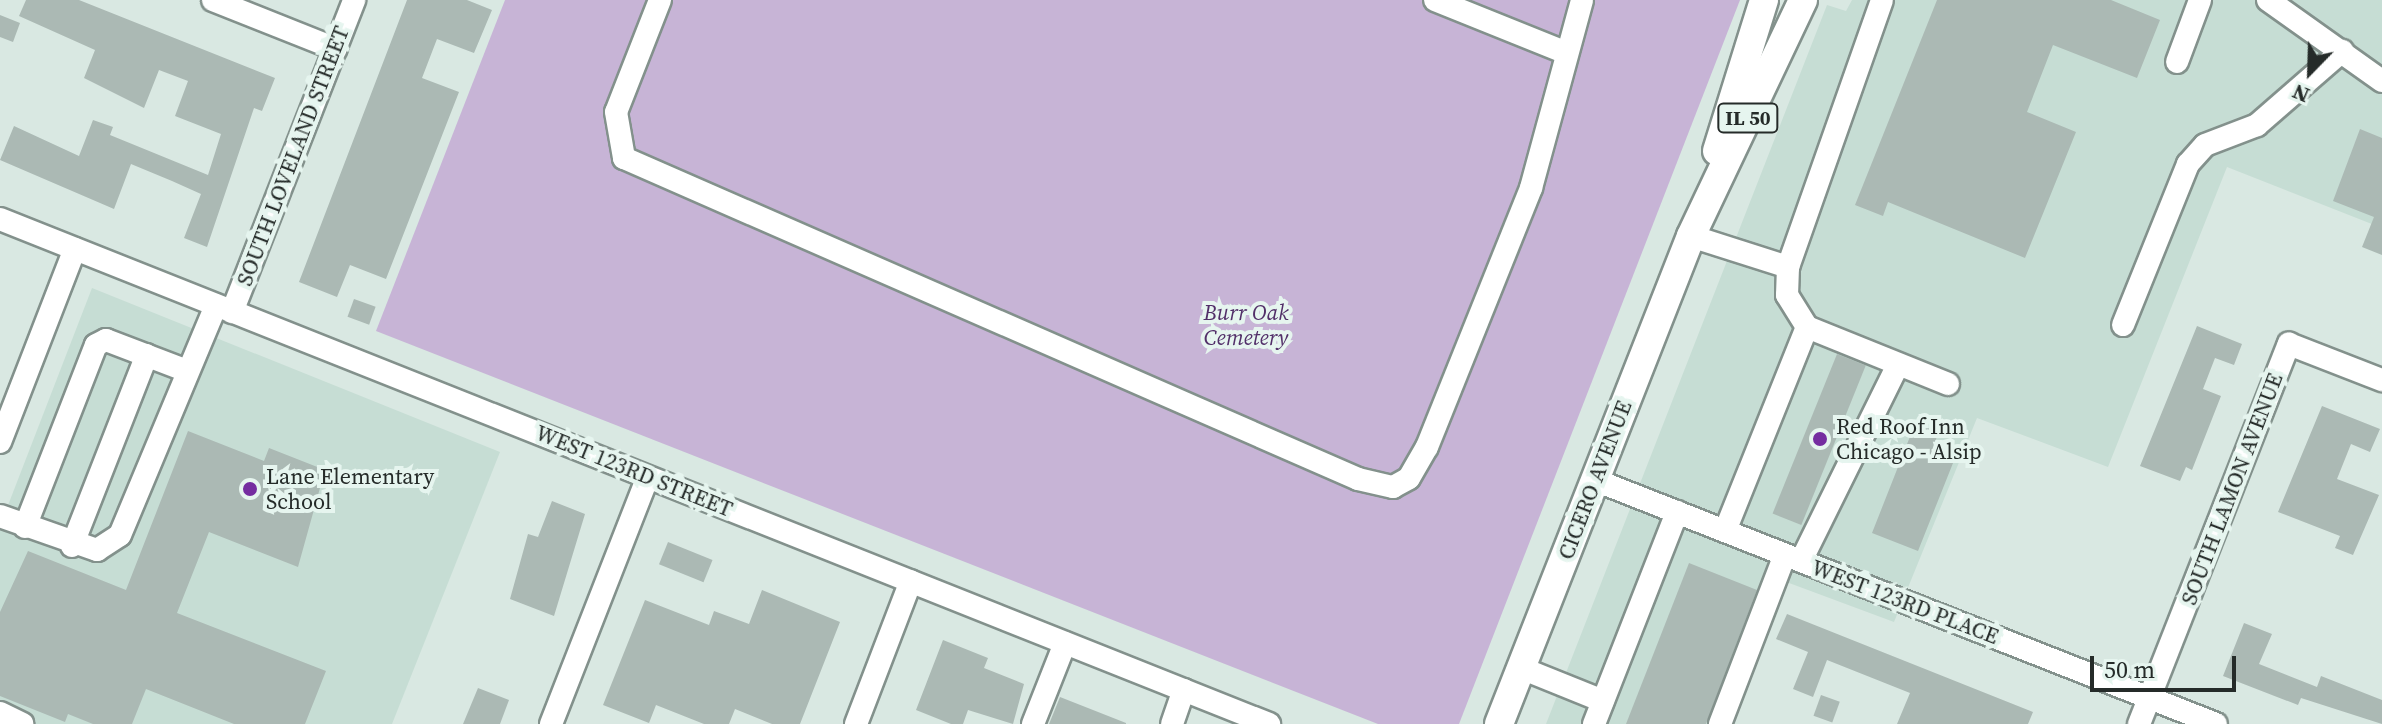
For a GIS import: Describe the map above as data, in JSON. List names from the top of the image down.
{
  "streets": {
    "main road": ["IL 50", "CICERO AVENUE"],
    "street": [
      "SOUTH LOVELAND STREET",
      "WEST 123RD STREET",
      "SOUTH LAMON AVENUE",
      "WEST 123RD PLACE"
    ]
  },
  "crossings": [
    ["SOUTH LOVELAND STREET", "WEST 123RD STREET"],
    ["CICERO AVENUE", "WEST 123RD PLACE"],
    ["SOUTH LAMON AVENUE", "WEST 123RD PLACE"]
  ],
  "parks": ["Burr Oak Cemetery"],
  "places": ["Red Roof Inn Chicago - Alsip", "Lane Elementary School"],
  "scale_bar": "50 m",
  "north": "bottom left"
}
